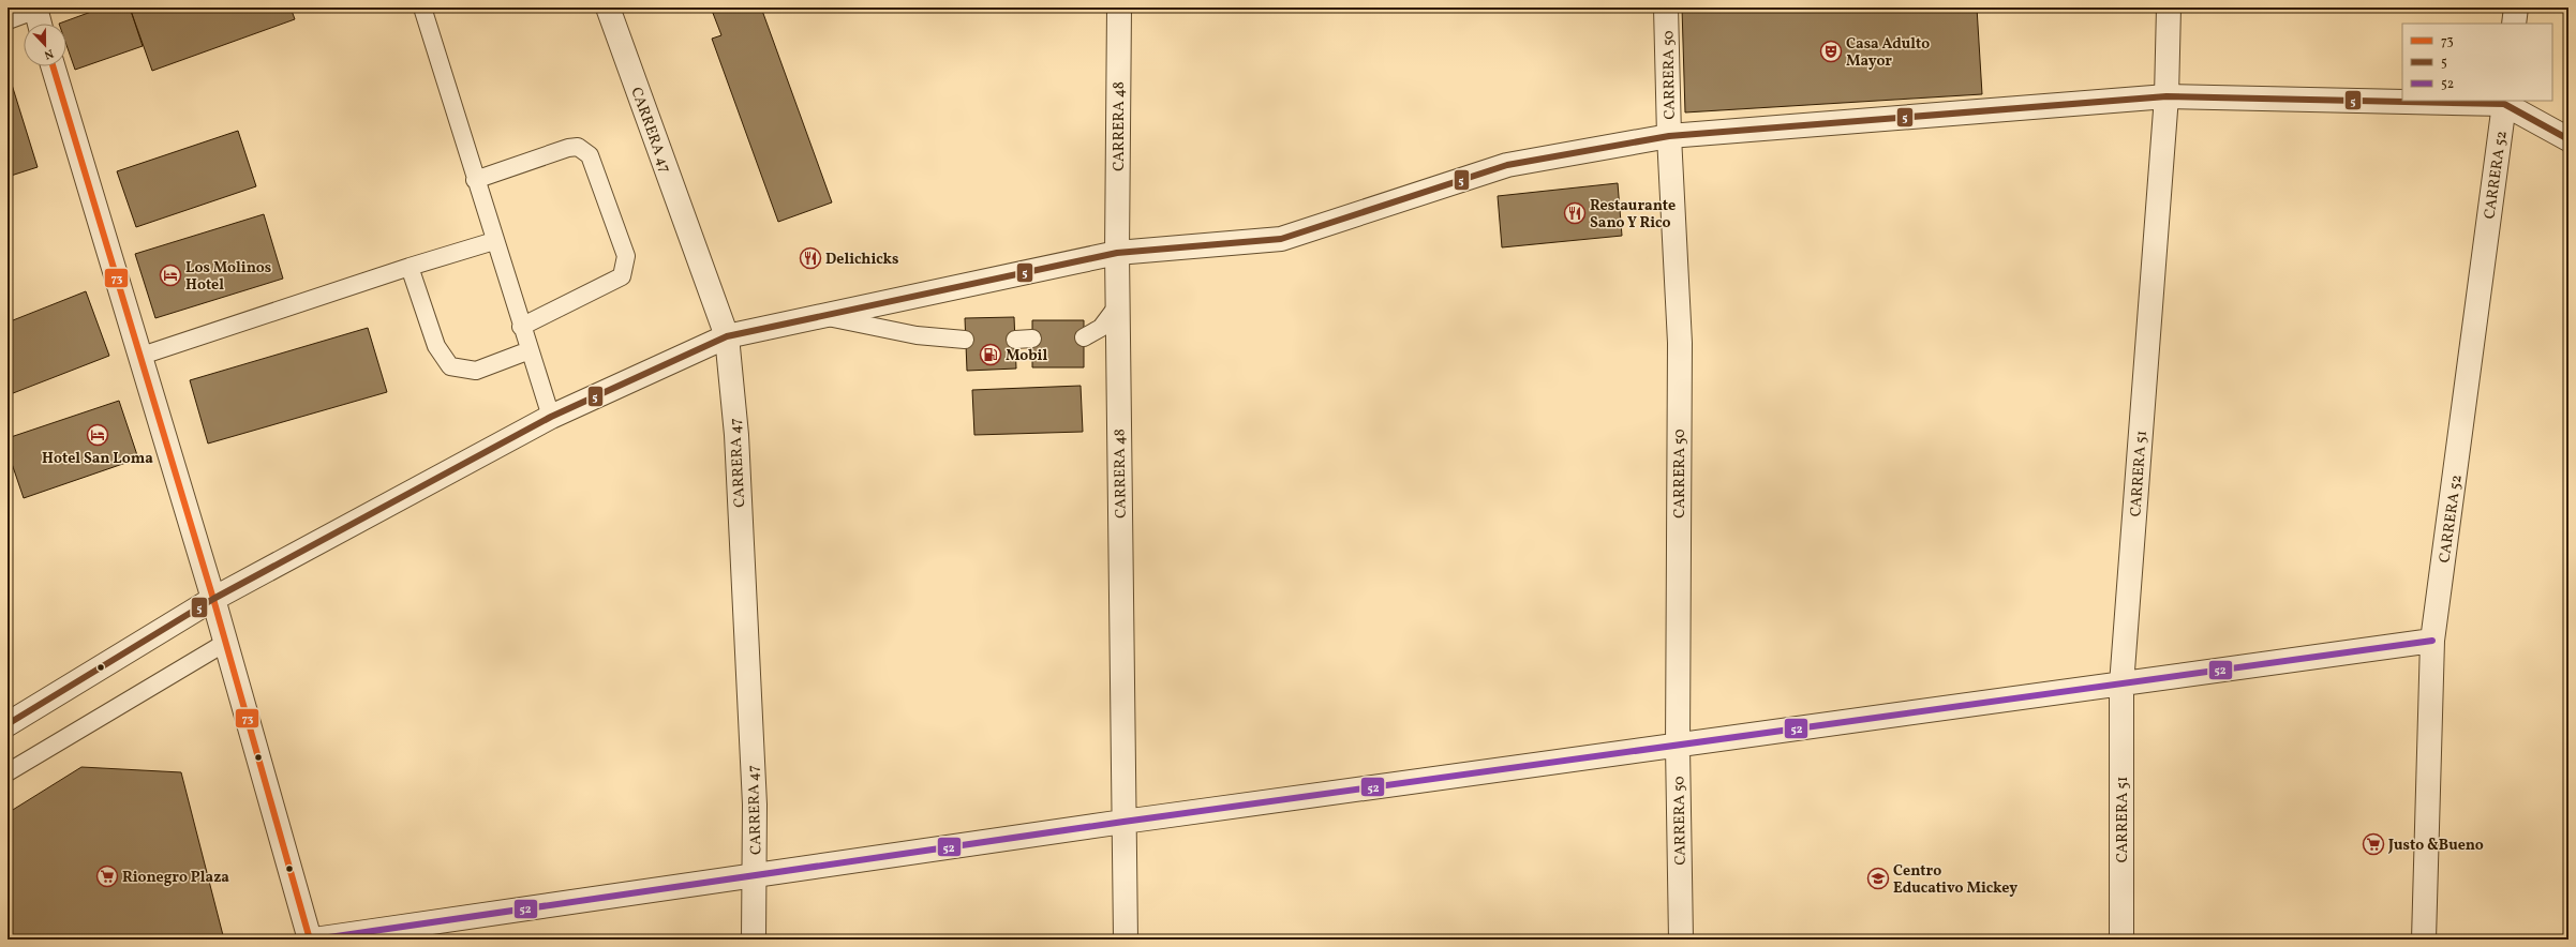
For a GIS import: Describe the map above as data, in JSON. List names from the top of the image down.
{
  "streets": {
    "street": [
      "CARRERA 50",
      "CARRERA 48",
      "CARRERA 47",
      "CARRERA 52",
      "CARRERA 51"
    ]
  },
  "places": {
    "theatre": ["Casa Adulto Mayor"],
    "restaurant": ["Restaurante Sano Y Rico", "Delichicks"],
    "hotel": ["Los Molinos Hotel", "Hotel San Loma"],
    "fuel station": ["Mobil"],
    "supermarket": ["Justo &Bueno", "Rionegro Plaza"],
    "school or university": ["Centro Educativo Mickey"]
  },
  "lines": ["transit line 73", "transit line 5", "transit line 52"],
  "legend": ["73", "5", "52"],
  "north": "bottom"
}
